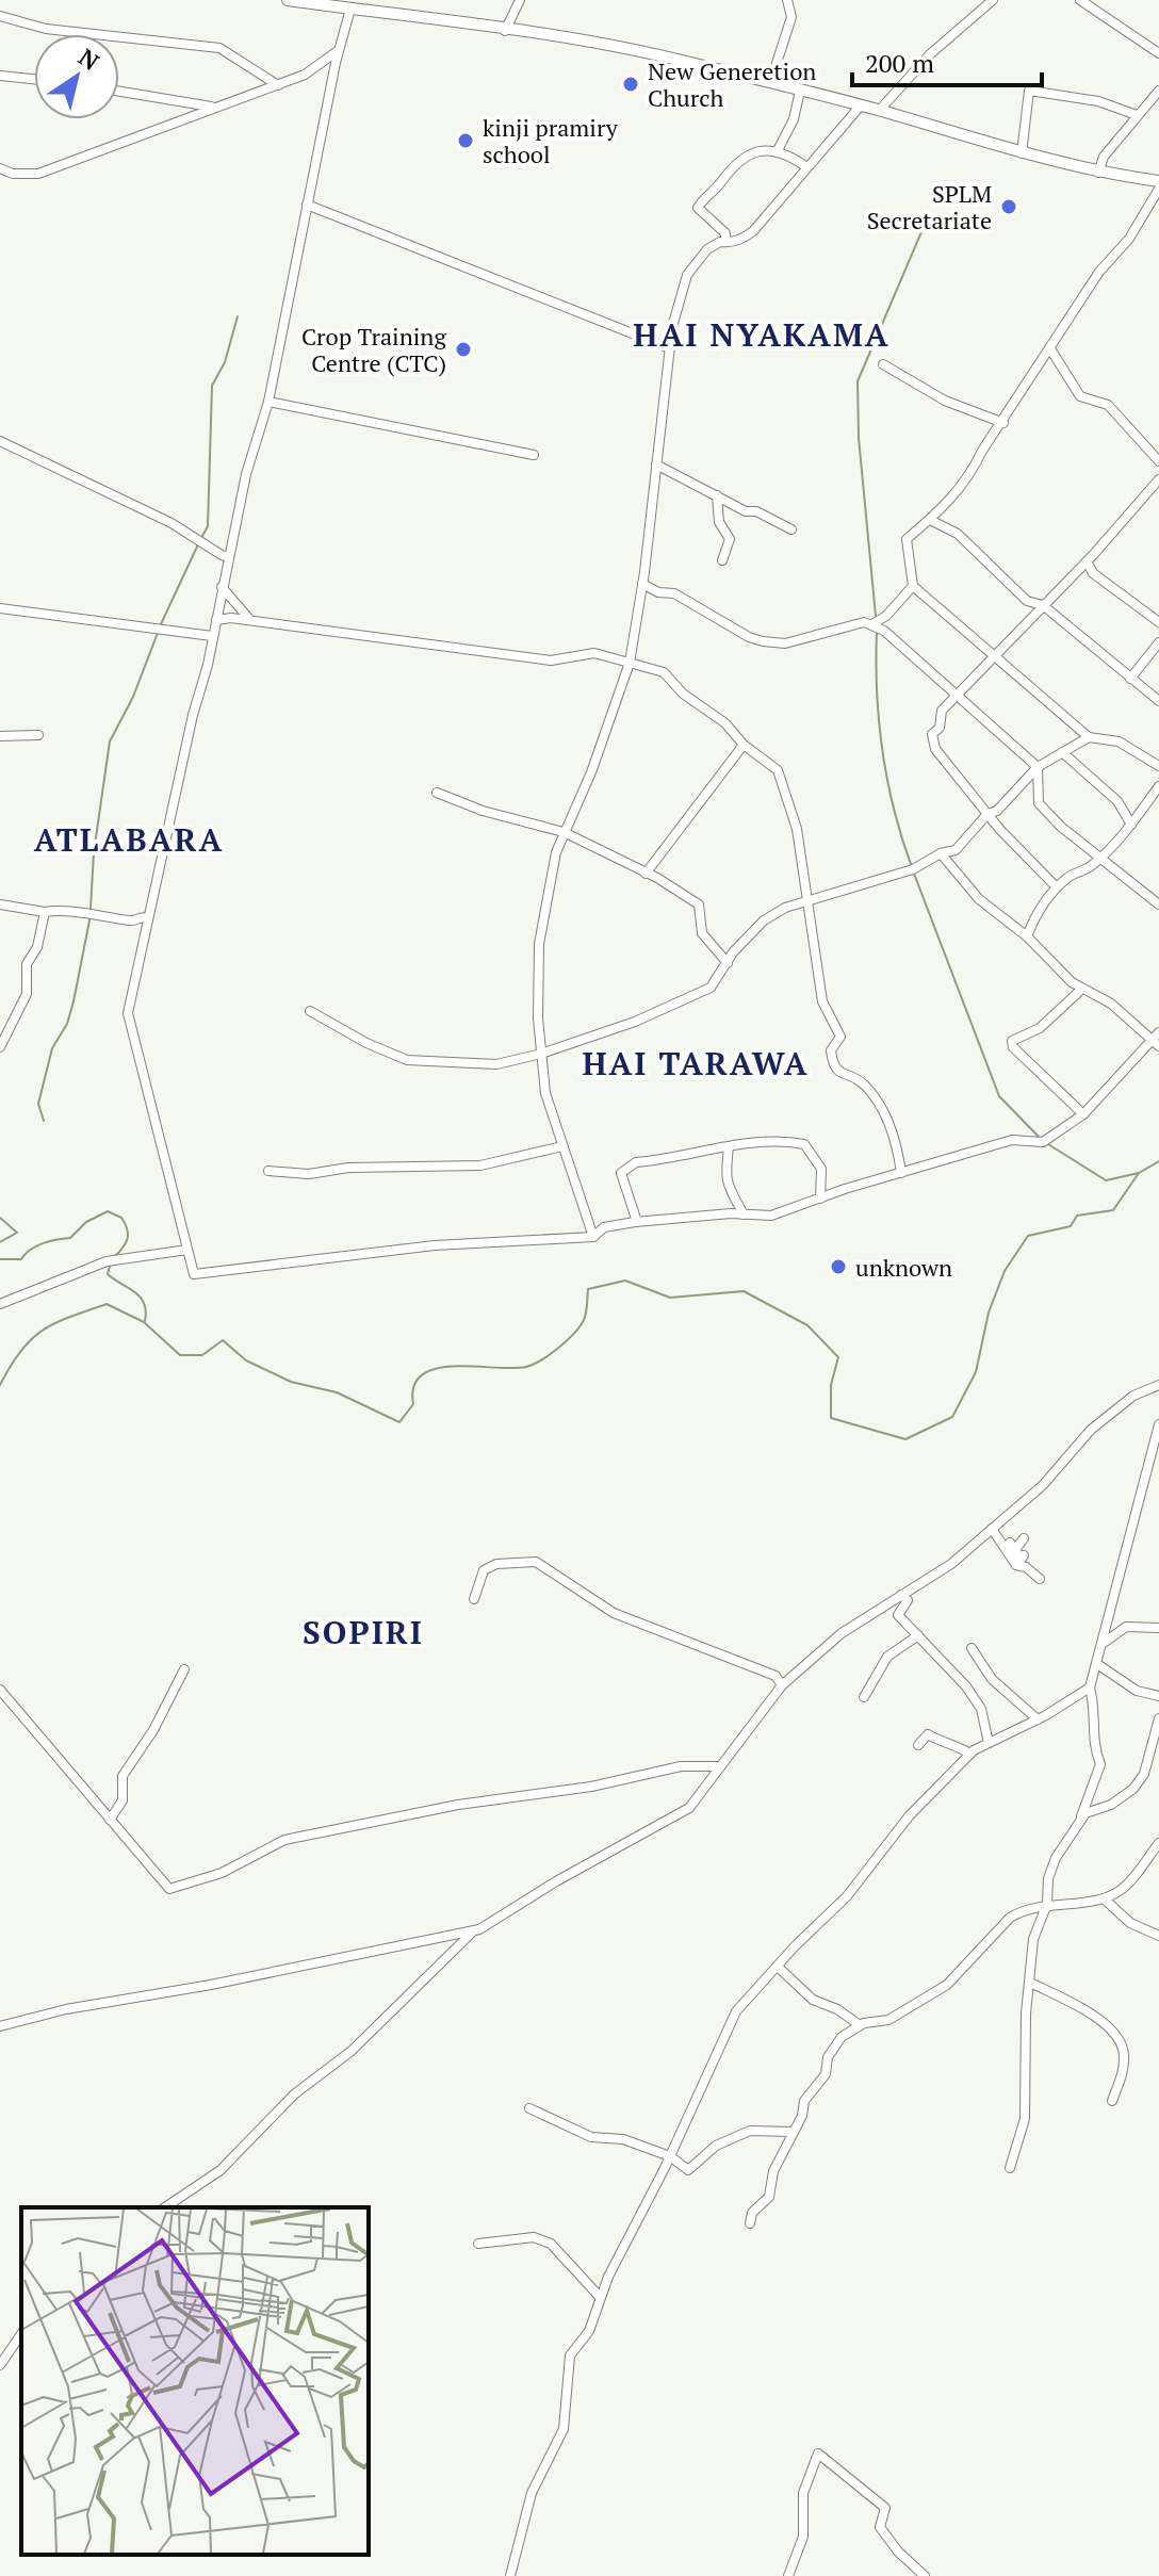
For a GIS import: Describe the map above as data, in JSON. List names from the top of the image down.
{
  "districts": [
    "HAI NYAKAMA",
    "ATLABARA",
    "HAI TARAWA",
    "SOPIRI"
  ],
  "places": [
    "New Generetion Church",
    "kinji pramiry school",
    "SPLM Secretariate",
    "Crop Training Centre (CTC)",
    "unknown"
  ],
  "scale_bar": "200 m",
  "north": "top right"
}
